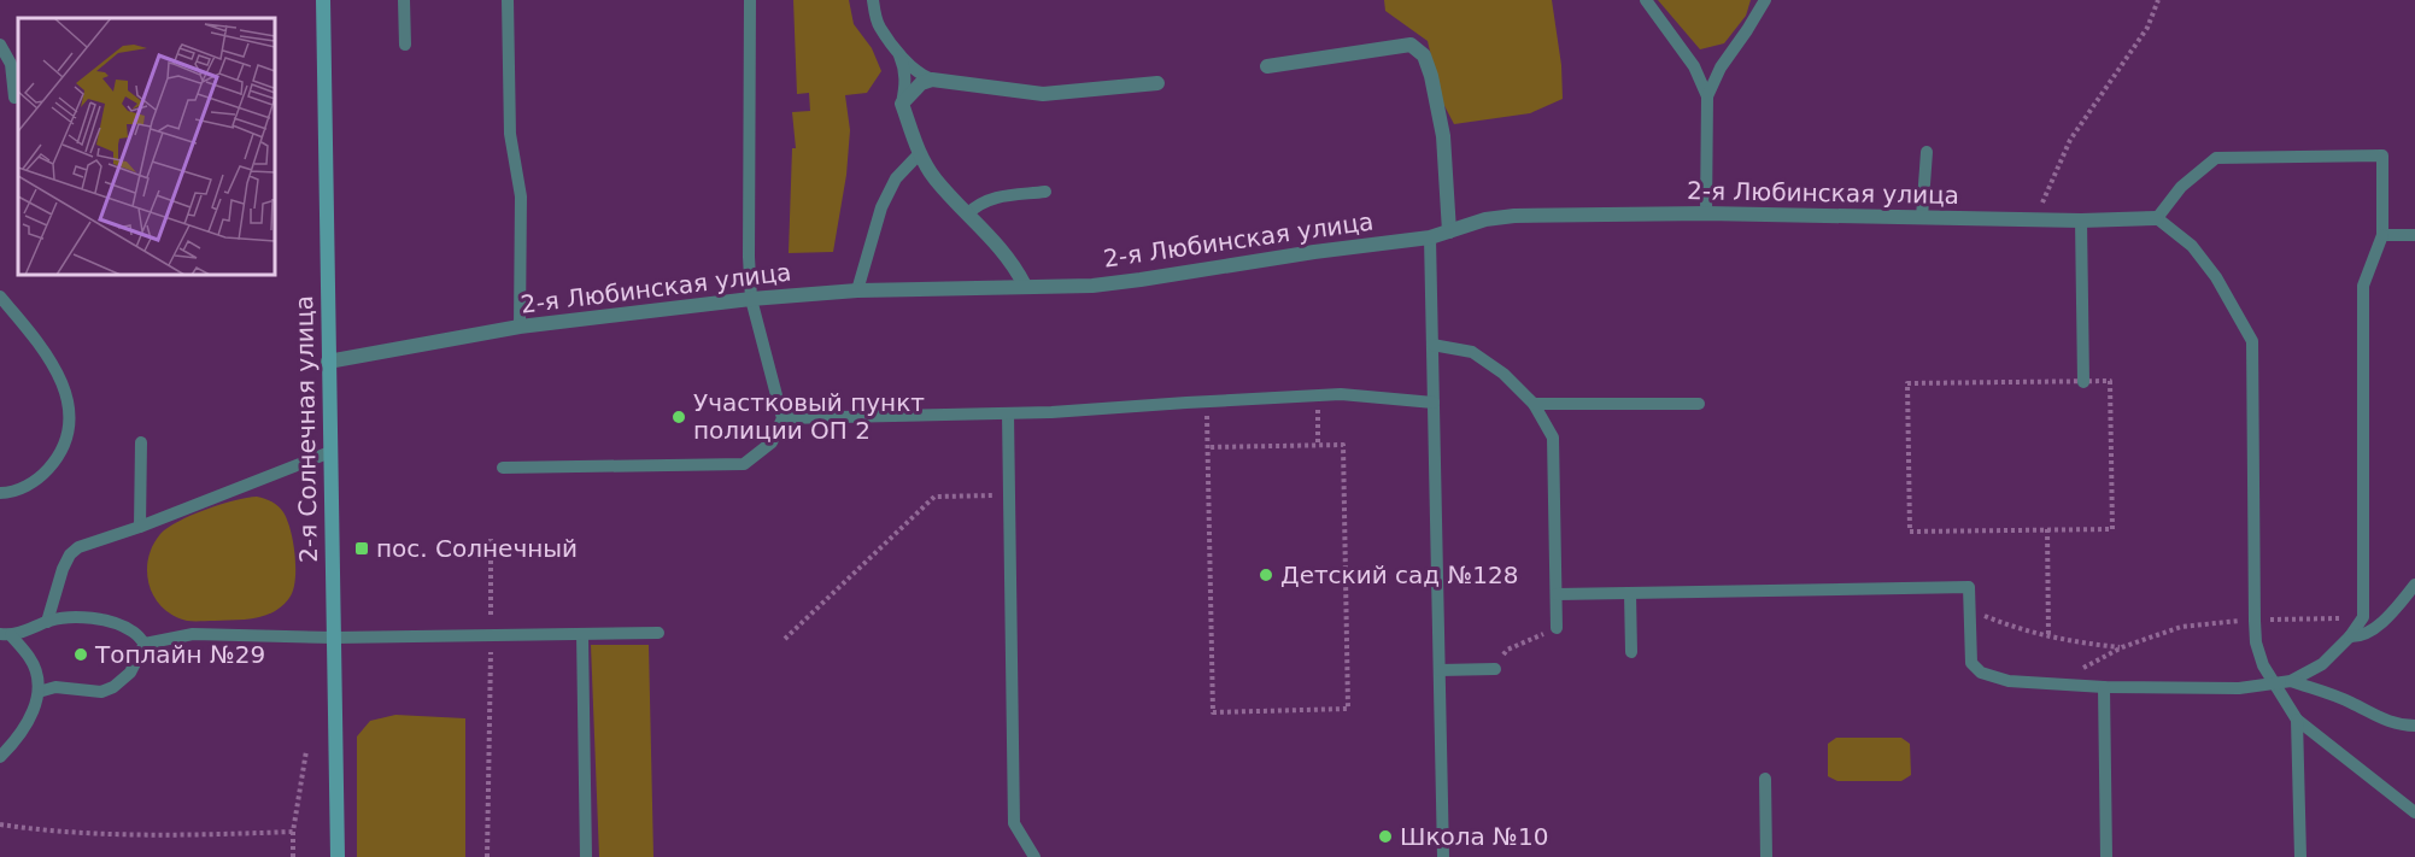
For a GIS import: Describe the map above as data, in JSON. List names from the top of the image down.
{
  "streets": {
    "main road": ["2-я Солнечная улица"],
    "street": ["2-я Любинская улица"]
  },
  "crossings": [
    ["2-я Любинская улица", "2-я Солнечная улица"]
  ],
  "places": {
    "other": [
      "Участковый пункт полиции ОП 2",
      "Детский сад №128",
      "Топлайн №29",
      "Школа №10"
    ],
    "transit": ["пос. Солнечный"]
  }
}
